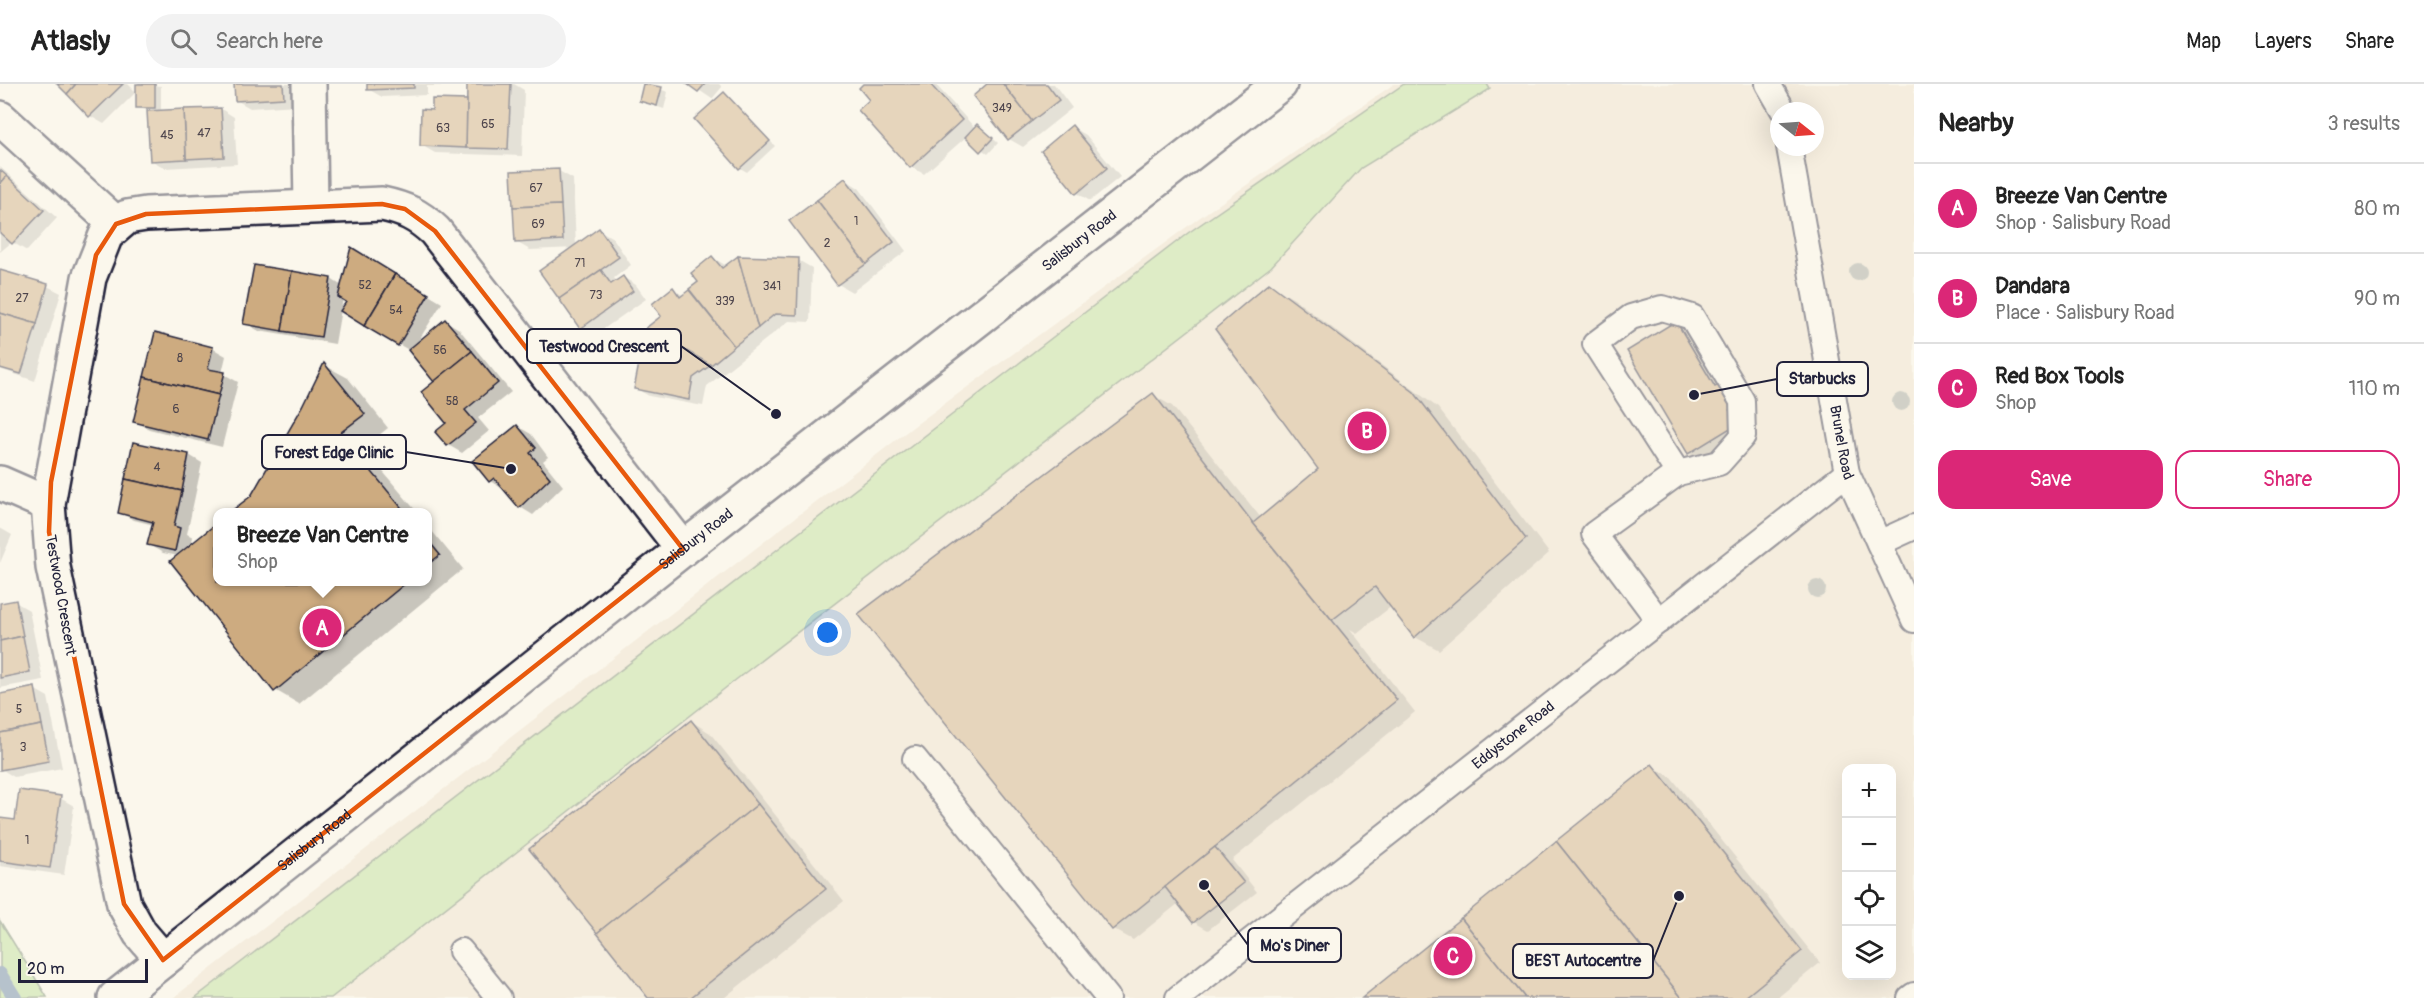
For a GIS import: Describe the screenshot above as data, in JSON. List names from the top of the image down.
{
  "streets": {
    "street": ["Salisbury Road", "Testwood Crescent"],
    "lane": ["Brunel Road", "Eddystone Road"]
  },
  "crossings": [
    ["Salisbury Road", "Testwood Crescent"],
    ["Brunel Road", "Eddystone Road"]
  ],
  "places": [
    "Starbucks",
    "Testwood Crescent",
    "Forest Edge Clinic",
    "Mo's Diner",
    "BEST Autocentre"
  ],
  "house_numbers": [
    "349",
    "65",
    "63",
    "47",
    "45",
    "67",
    "1",
    "69",
    "2",
    "71",
    "52",
    "341",
    "73",
    "27",
    "339",
    "54",
    "56",
    "8",
    "58",
    "6",
    "4",
    "5",
    "3",
    "1"
  ],
  "scale_bar": "20 m",
  "north": "right",
  "page": {
    "header": "Atlasly",
    "search": "Search here",
    "nav": ["Map", "Layers", "Share"],
    "heading": ["Nearby", "3 results"],
    "list": [
      {
        "mark": "A",
        "name": "Breeze Van Centre",
        "note": "Shop · Salisbury Road",
        "value": "80 m"
      },
      {
        "mark": "B",
        "name": "Dandara",
        "note": "Place · Salisbury Road",
        "value": "90 m"
      },
      {
        "mark": "C",
        "name": "Red Box Tools",
        "note": "Shop",
        "value": "110 m"
      }
    ],
    "pins": ["B", "A", "C"],
    "buttons": ["Save", "Share"],
    "popup": ["Breeze Van Centre", "Shop"],
    "map_buttons": ["+", "−"],
    "scale": "20 m"
  }
}
